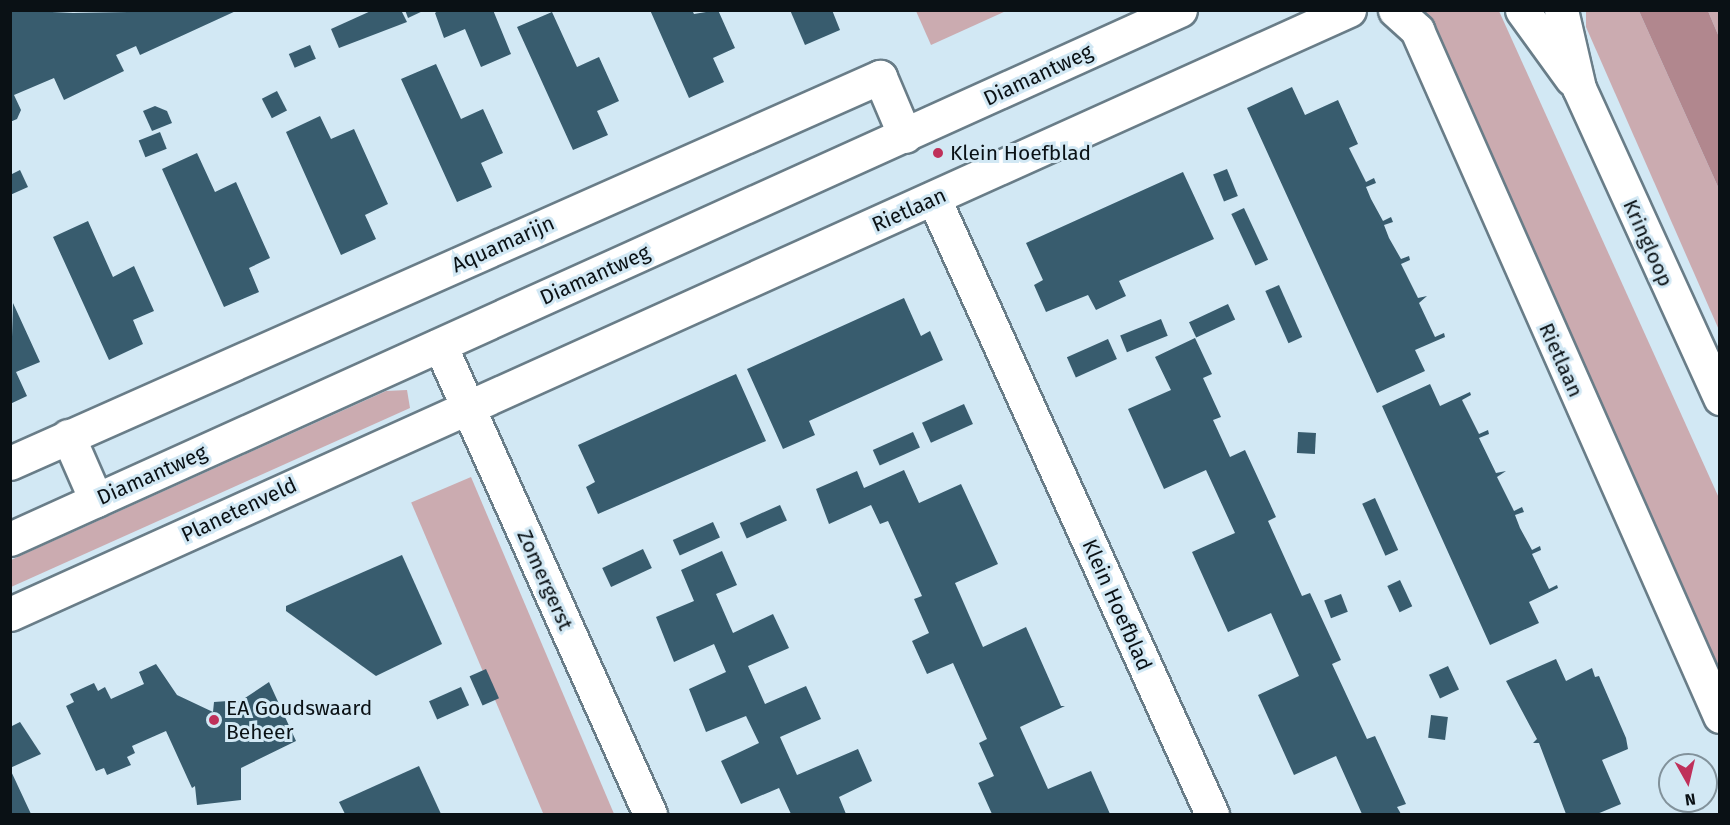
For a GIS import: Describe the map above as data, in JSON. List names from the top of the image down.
{
  "streets": {
    "street": [
      "Diamantweg",
      "Rietlaan",
      "Kringloop",
      "Aquamarijn",
      "Planetenveld",
      "Zomergerst",
      "Klein Hoefblad"
    ]
  },
  "crossings": [
    ["Diamantweg", "Aquamarijn"],
    ["Diamantweg", "Zomergerst"],
    ["Rietlaan", "Planetenveld"],
    ["Rietlaan", "Zomergerst"],
    ["Rietlaan", "Klein Hoefblad"],
    ["Planetenveld", "Zomergerst"]
  ],
  "places": ["Klein Hoefblad", "EA Goudswaard Beheer"],
  "north": "bottom"
}
